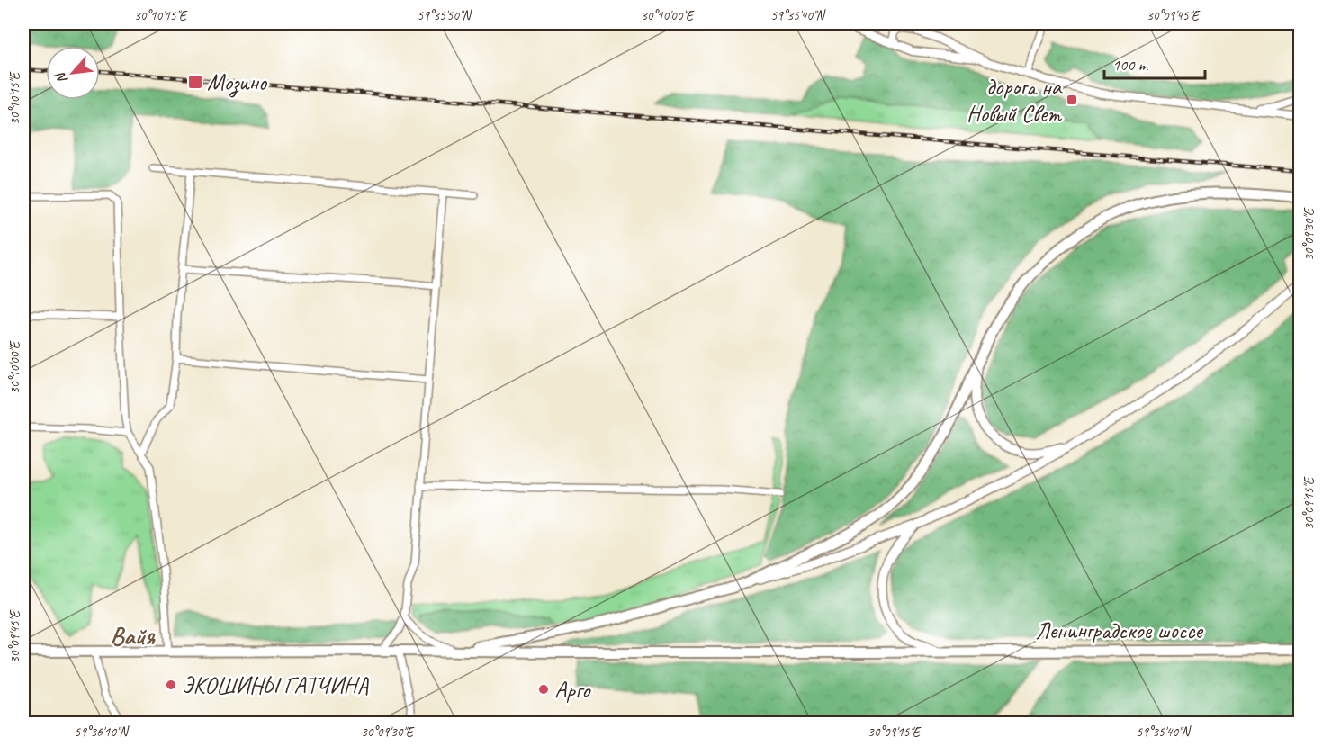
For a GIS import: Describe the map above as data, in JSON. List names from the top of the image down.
{
  "streets": {
    "main road": ["Ленинградское шоссе"]
  },
  "districts": ["Вайя"],
  "places": {
    "transit": ["Мозино", "дорога на Новый Свет"],
    "other": ["ЭКОШИНЫ ГАТЧИНА", "Арго"]
  },
  "scale_bar": "100 m",
  "north": "bottom left",
  "coordinates": [
    "30°10'15\"E",
    "59°35'50\"N",
    "30°10'00\"E",
    "59°35'40\"N",
    "30°09'45\"E",
    "30°09'30\"E",
    "30°09'15\"E",
    "59°36'10\"N"
  ]
}
